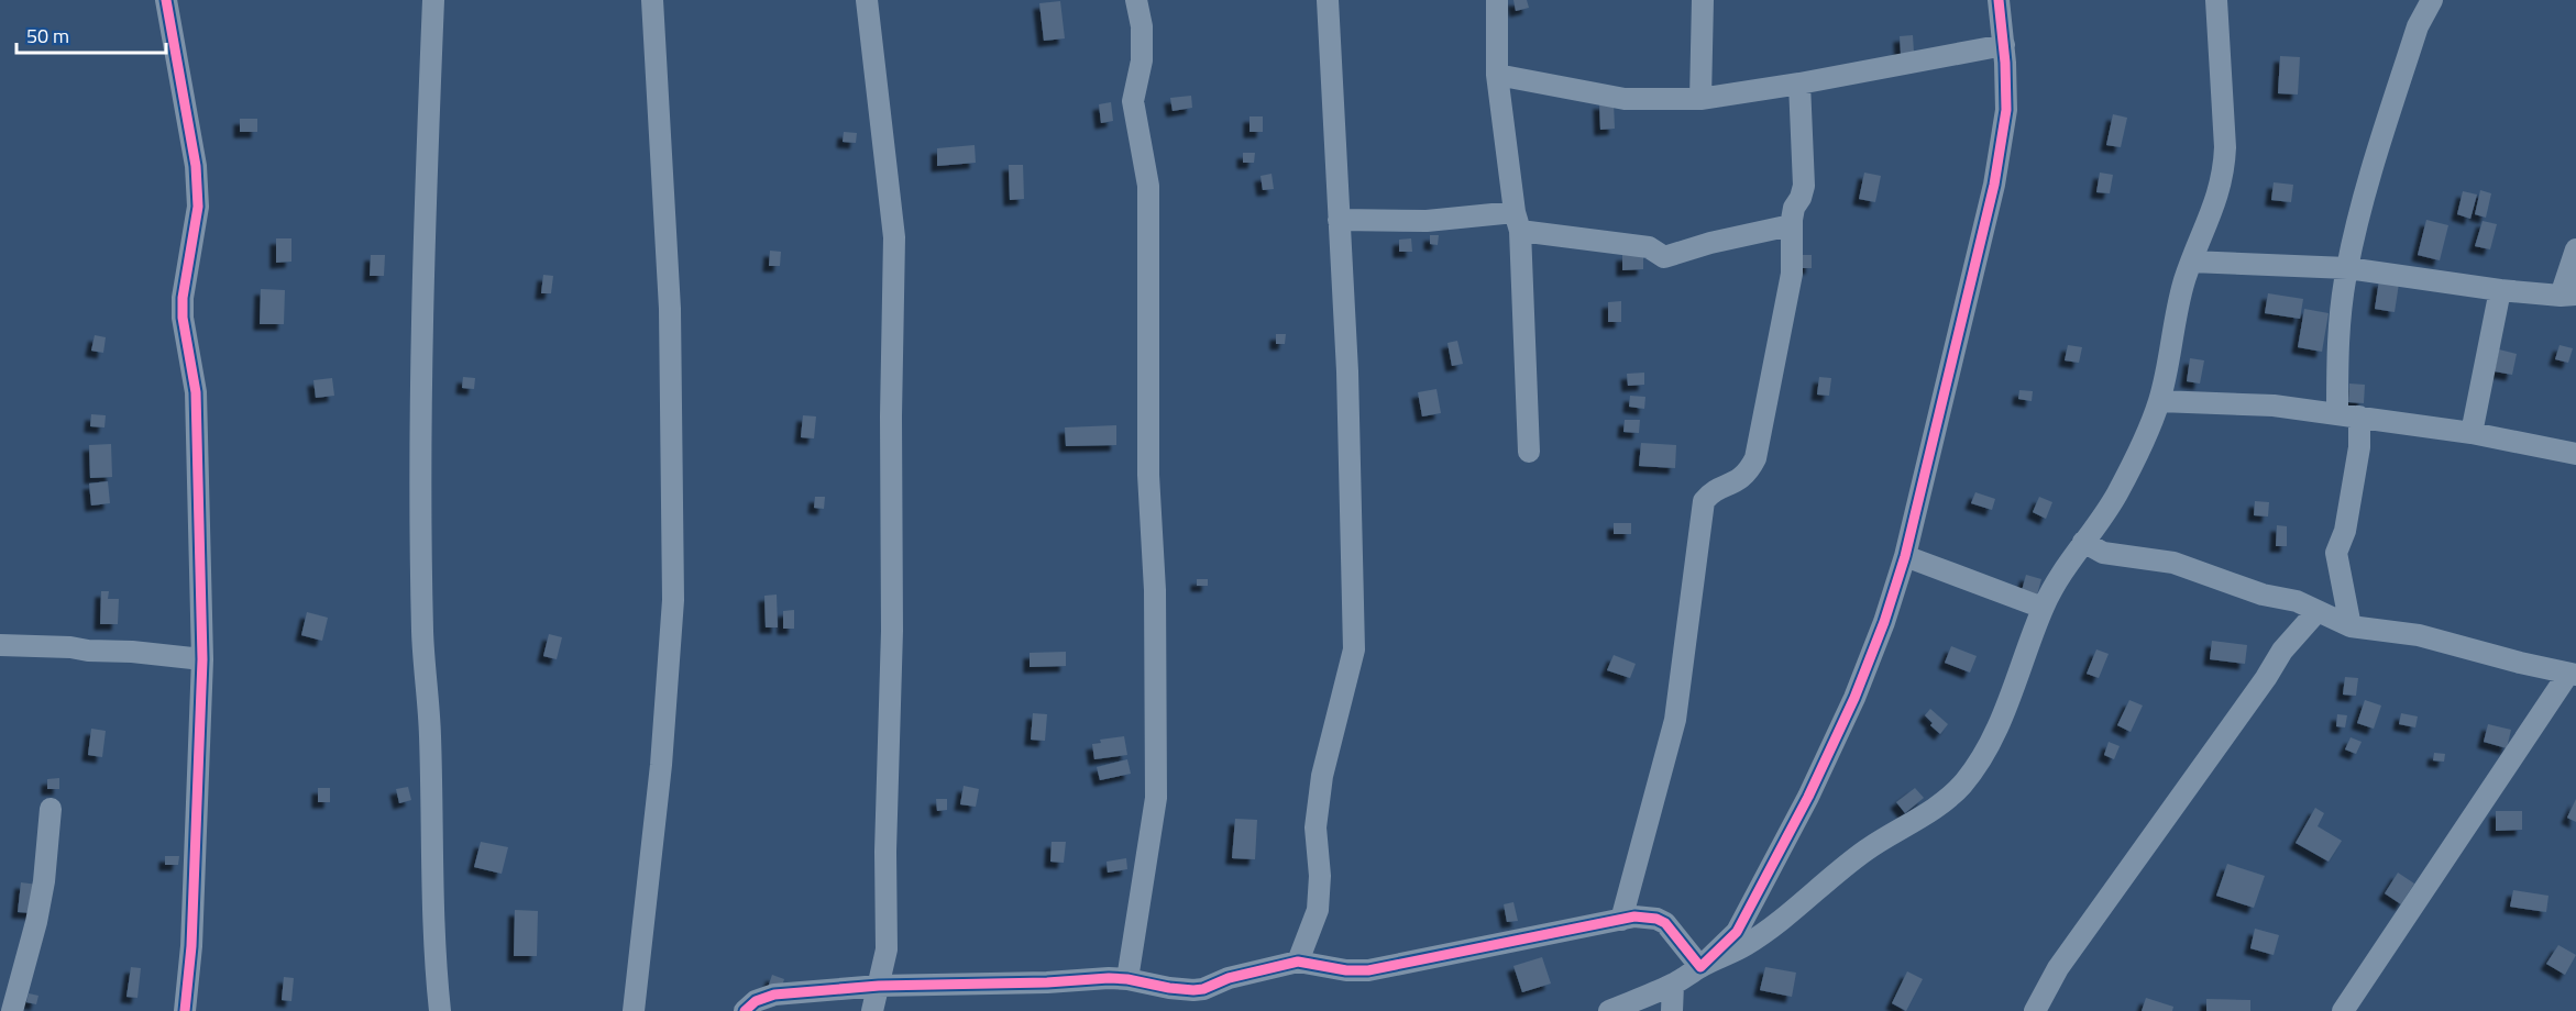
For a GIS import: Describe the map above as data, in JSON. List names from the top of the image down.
{
  "scale_bar": "50 m"
}
